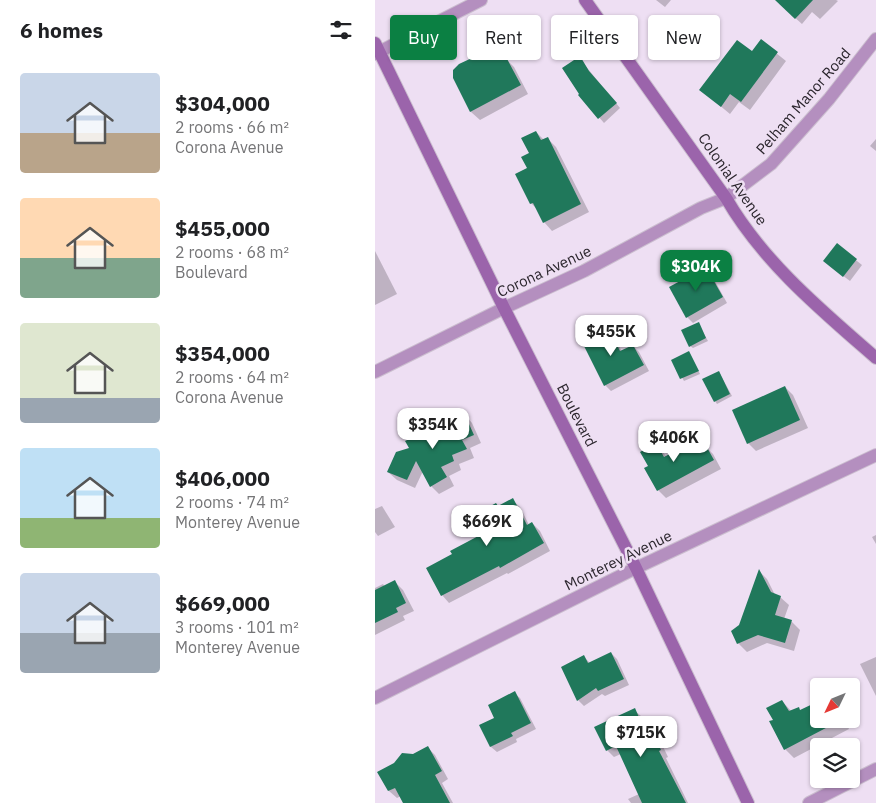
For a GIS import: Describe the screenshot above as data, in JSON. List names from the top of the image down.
{
  "streets": {
    "street": [
      "Pelham Manor Road",
      "Colonial Avenue",
      "Corona Avenue",
      "Boulevard",
      "Monterey Avenue"
    ]
  },
  "crossings": [
    ["Pelham Manor Road", "Colonial Avenue"],
    ["Pelham Manor Road", "Corona Avenue"],
    ["Colonial Avenue", "Corona Avenue"],
    ["Corona Avenue", "Boulevard"],
    ["Boulevard", "Monterey Avenue"]
  ],
  "north": "bottom left",
  "page": {
    "heading": "6 homes",
    "chip": [
      "Buy",
      "Rent",
      "Filters",
      "New"
    ],
    "list": [
      {
        "name": "$304,000",
        "note": "2 rooms · 66 m² · Corona Avenue"
      },
      {
        "name": "$455,000",
        "note": "2 rooms · 68 m² · Boulevard"
      },
      {
        "name": "$354,000",
        "note": "2 rooms · 64 m² · Corona Avenue"
      },
      {
        "name": "$406,000",
        "note": "2 rooms · 74 m² · Monterey Avenue"
      },
      {
        "name": "$669,000",
        "note": "3 rooms · 101 m² · Monterey Avenue"
      }
    ],
    "price": [
      "$304K",
      "$455K",
      "$354K",
      "$406K",
      "$669K",
      "$715K"
    ]
  }
}
